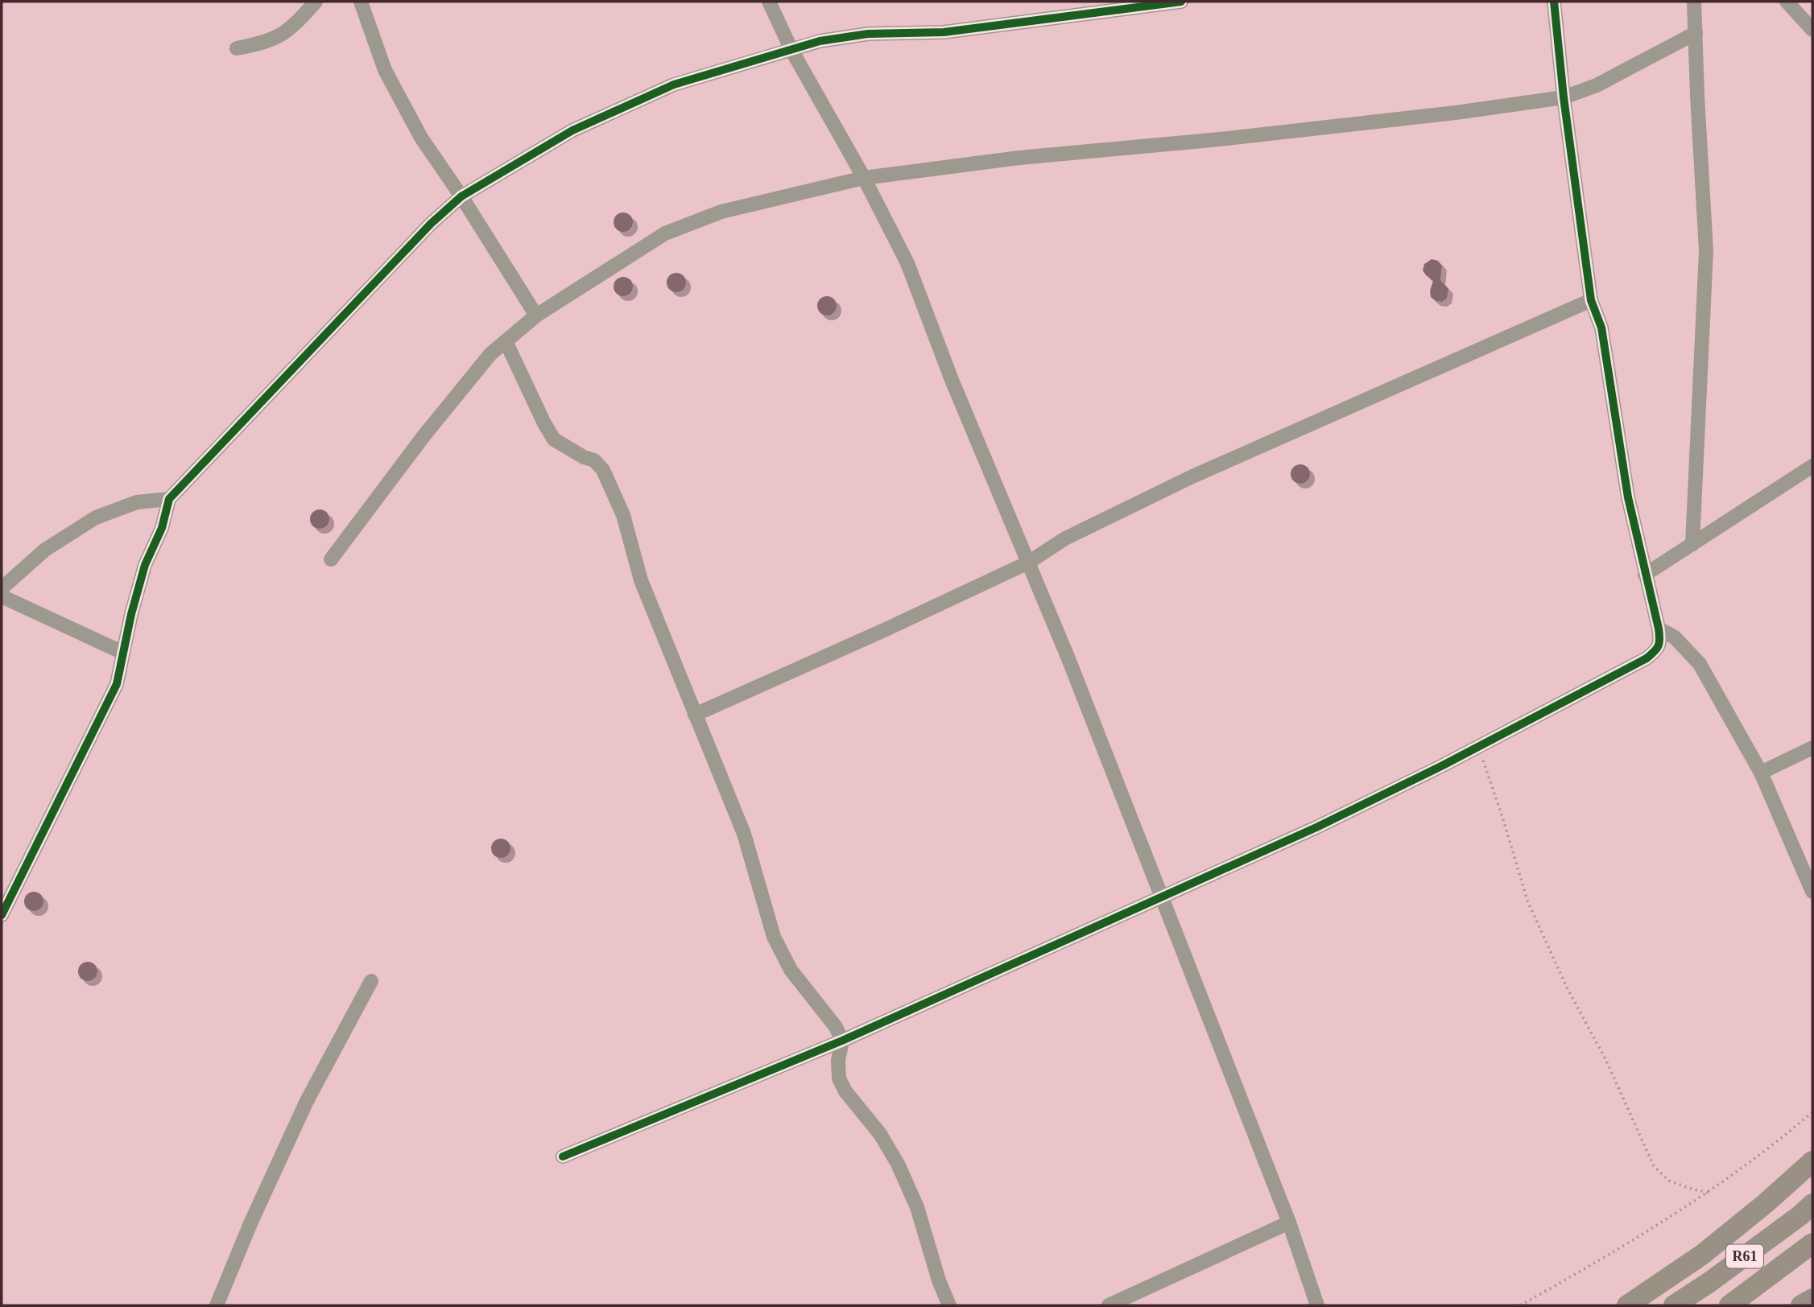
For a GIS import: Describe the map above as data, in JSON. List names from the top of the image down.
{
  "streets": {
    "main road": ["R61"]
  }
}
